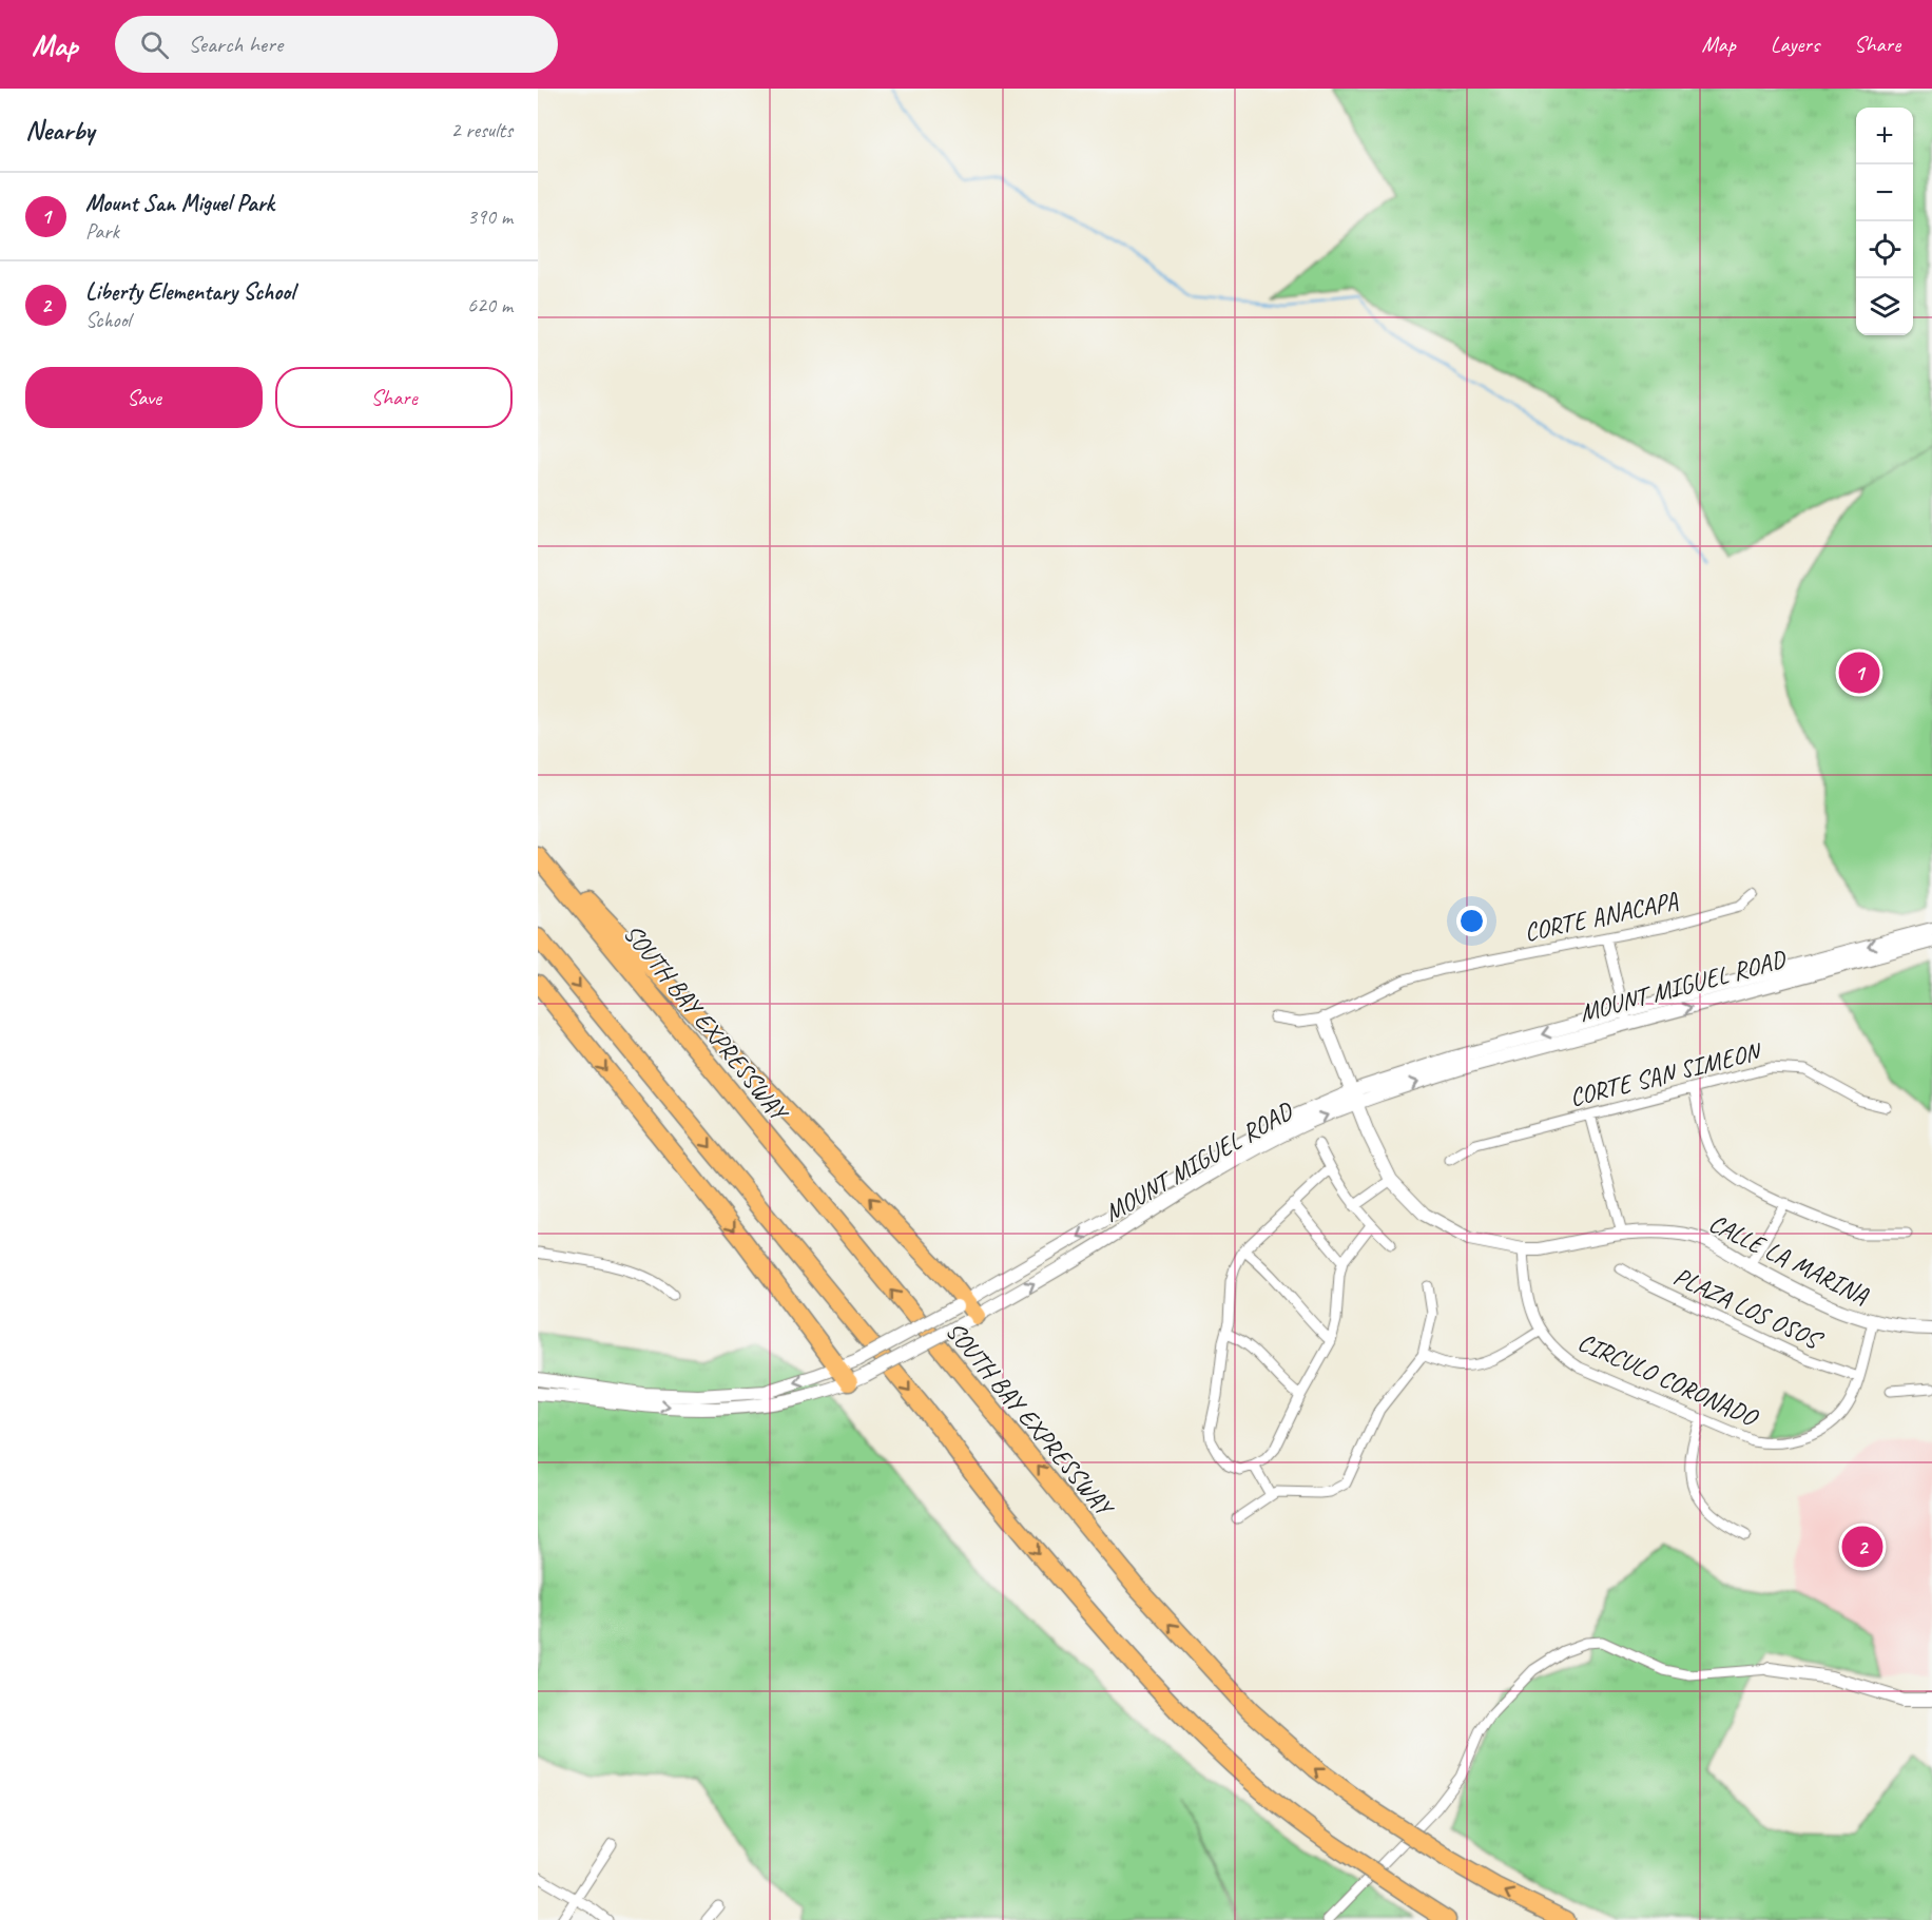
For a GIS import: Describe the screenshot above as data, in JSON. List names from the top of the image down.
{
  "streets": {
    "highway": ["SOUTH BAY EXPRESSWAY"],
    "street": [
      "CORTE ANACAPA",
      "MOUNT MIGUEL ROAD",
      "CORTE SAN SIMEON",
      "CALLE LA MARINA",
      "PLAZA LOS OSOS",
      "CIRCULO CORONADO"
    ]
  },
  "crossings": [
    ["CORTE ANACAPA", "CALLE LA MARINA"],
    ["MOUNT MIGUEL ROAD", "CALLE LA MARINA"],
    ["CALLE LA MARINA", "CIRCULO CORONADO"],
    ["PLAZA LOS OSOS", "CIRCULO CORONADO"]
  ],
  "page": {
    "header": "Map",
    "search": "Search here",
    "nav": ["Map", "Layers", "Share"],
    "heading": ["Nearby", "2 results"],
    "map_buttons": ["+", "−"],
    "list": [
      {
        "mark": "1",
        "name": "Mount San Miguel Park",
        "note": "Park",
        "value": "390 m"
      },
      {
        "mark": "2",
        "name": "Liberty Elementary School",
        "note": "School",
        "value": "620 m"
      }
    ],
    "buttons": ["Save", "Share"],
    "pins": ["1", "2"]
  }
}
